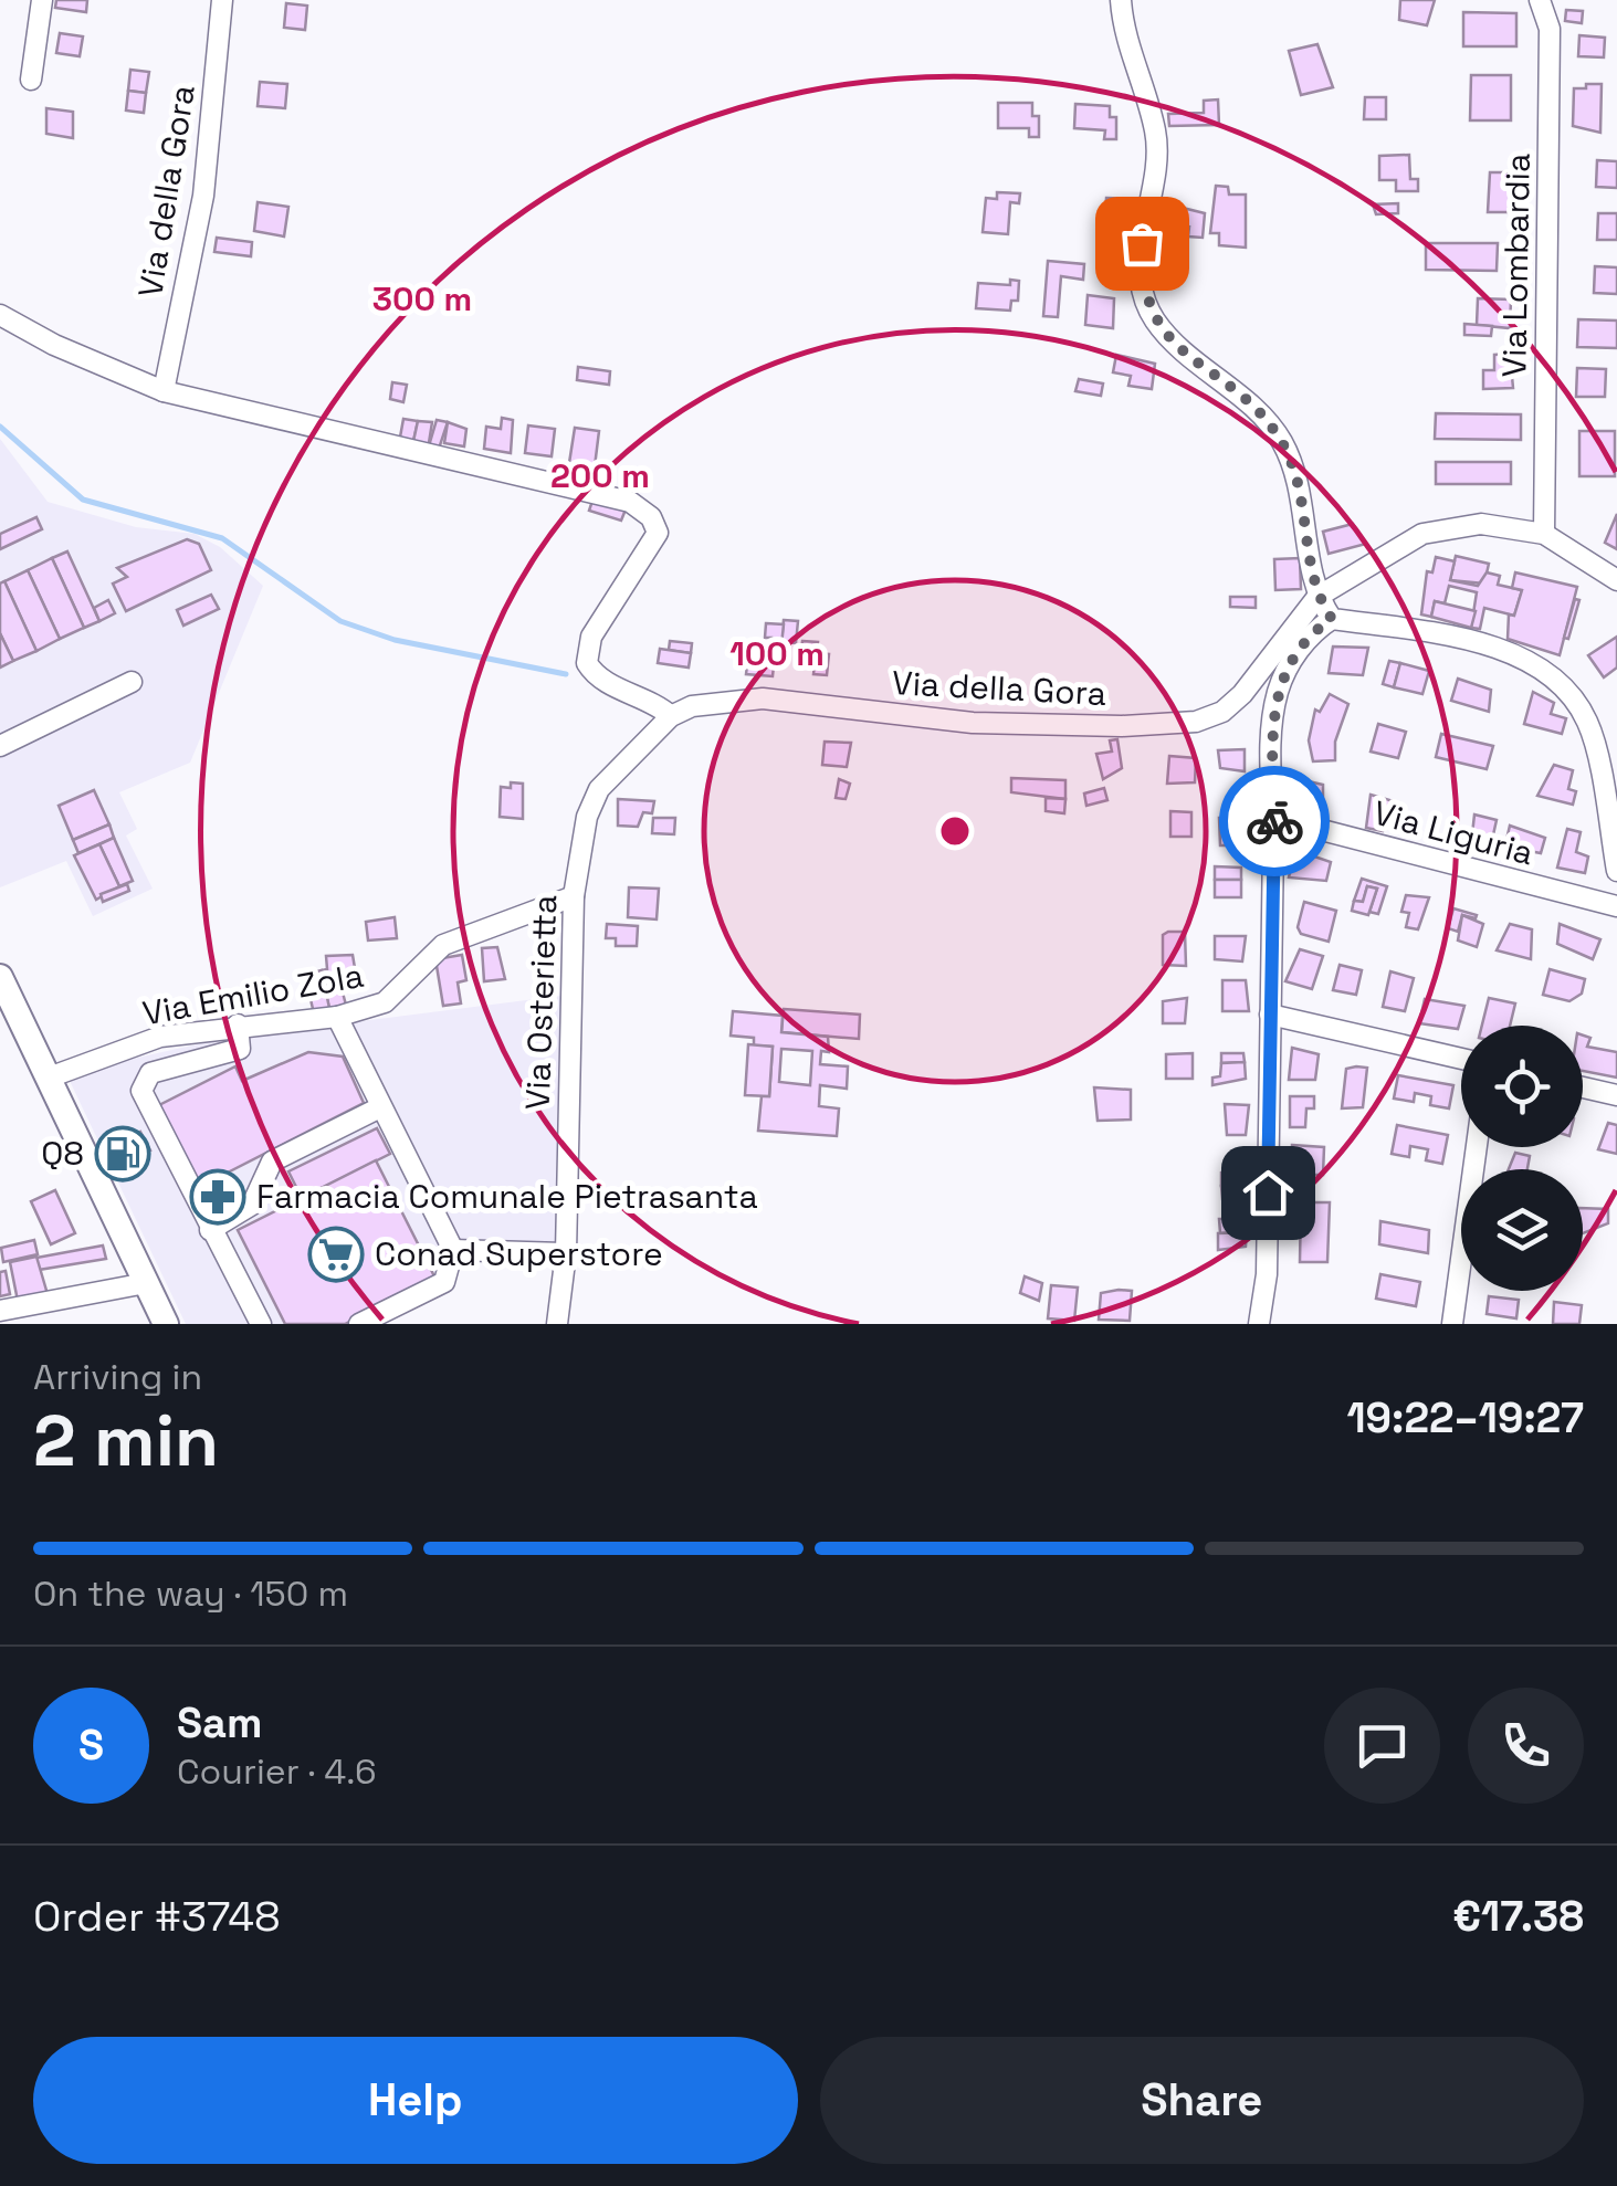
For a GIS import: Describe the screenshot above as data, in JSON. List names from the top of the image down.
{
  "streets": {
    "street": [
      "Via della Gora",
      "Via Lombardia",
      "Via Liguria",
      "Via Emilio Zola",
      "Via Osterietta"
    ]
  },
  "crossings": [
    ["Via della Gora", "Via Lombardia"],
    ["Via della Gora", "Via Osterietta"],
    ["Via Emilio Zola", "Via Osterietta"]
  ],
  "places": {
    "fuel station": ["Q8"],
    "pharmacy": ["Farmacia Comunale Pietrasanta"],
    "supermarket": ["Conad Superstore"]
  },
  "page": {
    "heading": ["2 min", "Arriving in", "19:22–19:27"],
    "panel": [
      "Sam",
      "Courier · 4.6",
      "Order #3748",
      "€17.38"
    ],
    "bar": "On the way · 150 m",
    "round": "S",
    "buttons": ["Help", "Share"]
  },
  "rings": ["300 m", "200 m", "100 m"]
}
